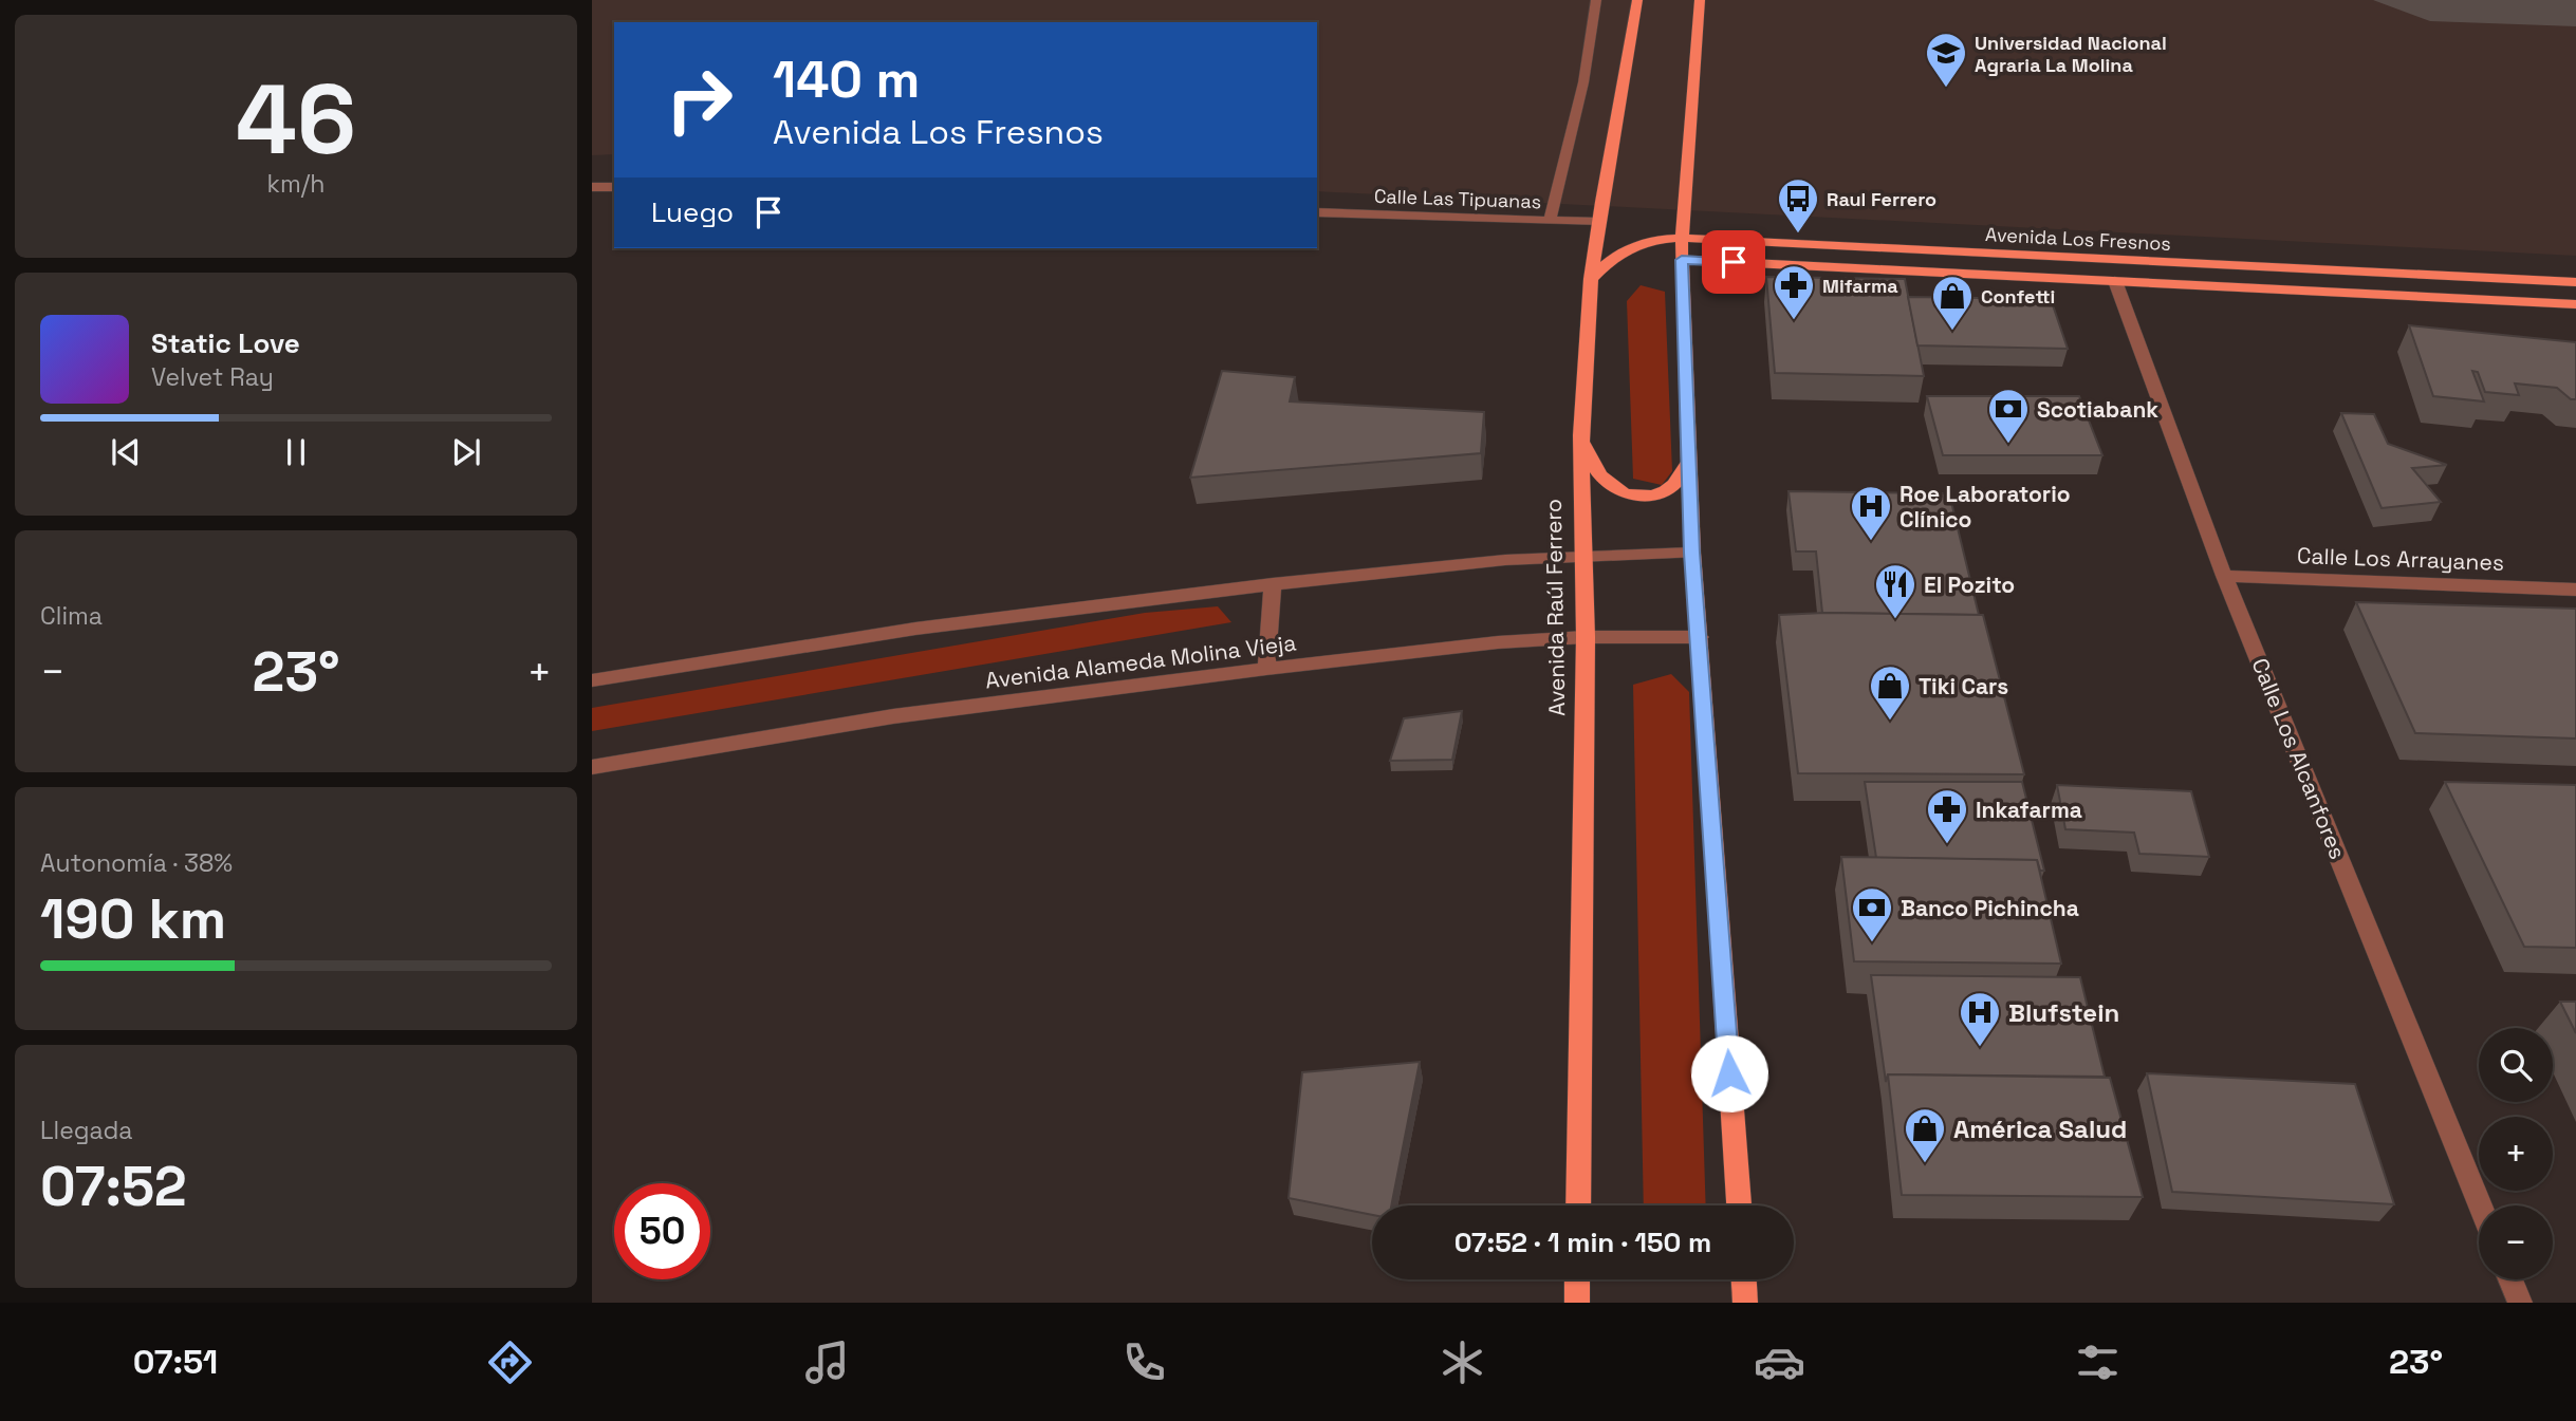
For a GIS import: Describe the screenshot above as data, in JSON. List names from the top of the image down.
{
  "streets": {
    "main road": ["Avenida Los Fresnos", "Avenida Raúl Ferrero"],
    "street": [
      "Calle Las Tipuanas",
      "Calle Los Arrayanes",
      "Avenida Alameda Molina Vieja",
      "Calle Los Alcanfores"
    ]
  },
  "crossings": [
    ["Calle Las Tipuanas", "Avenida Raúl Ferrero"],
    ["Avenida Los Fresnos", "Avenida Raúl Ferrero"],
    ["Avenida Los Fresnos", "Calle Los Alcanfores"],
    ["Calle Los Arrayanes", "Calle Los Alcanfores"],
    ["Avenida Raúl Ferrero", "Avenida Alameda Molina Vieja"]
  ],
  "places": {
    "school or university": ["Universidad Nacional Agraria La Molina"],
    "bus stop": ["Raul Ferrero"],
    "pharmacy": ["Mifarma", "Inkafarma"],
    "shop": ["Confetti", "Tiki Cars", "América Salud"],
    "bank": ["Scotiabank", "Banco Pichincha"],
    "hospital": ["Roe Laboratorio Clínico", "Blufstein"],
    "restaurant": ["El Pozito"]
  },
  "page": {
    "tile": [
      ["46", "km/h"],
      "Clima",
      ["Autonomía · 38%", "190 km"],
      ["Llegada", "07:52"]
    ],
    "turn": ["140 m", "Avenida Los Fresnos"],
    "then": "Luego",
    "song": ["Static Love", "Velvet Ray"],
    "heat": ["−", "23°", "+"],
    "map_buttons": ["+", "−"],
    "limit": "50",
    "trip": "07:52 · 1 min · 150 m",
    "tabs": ["07:51", "23°"]
  }
}
